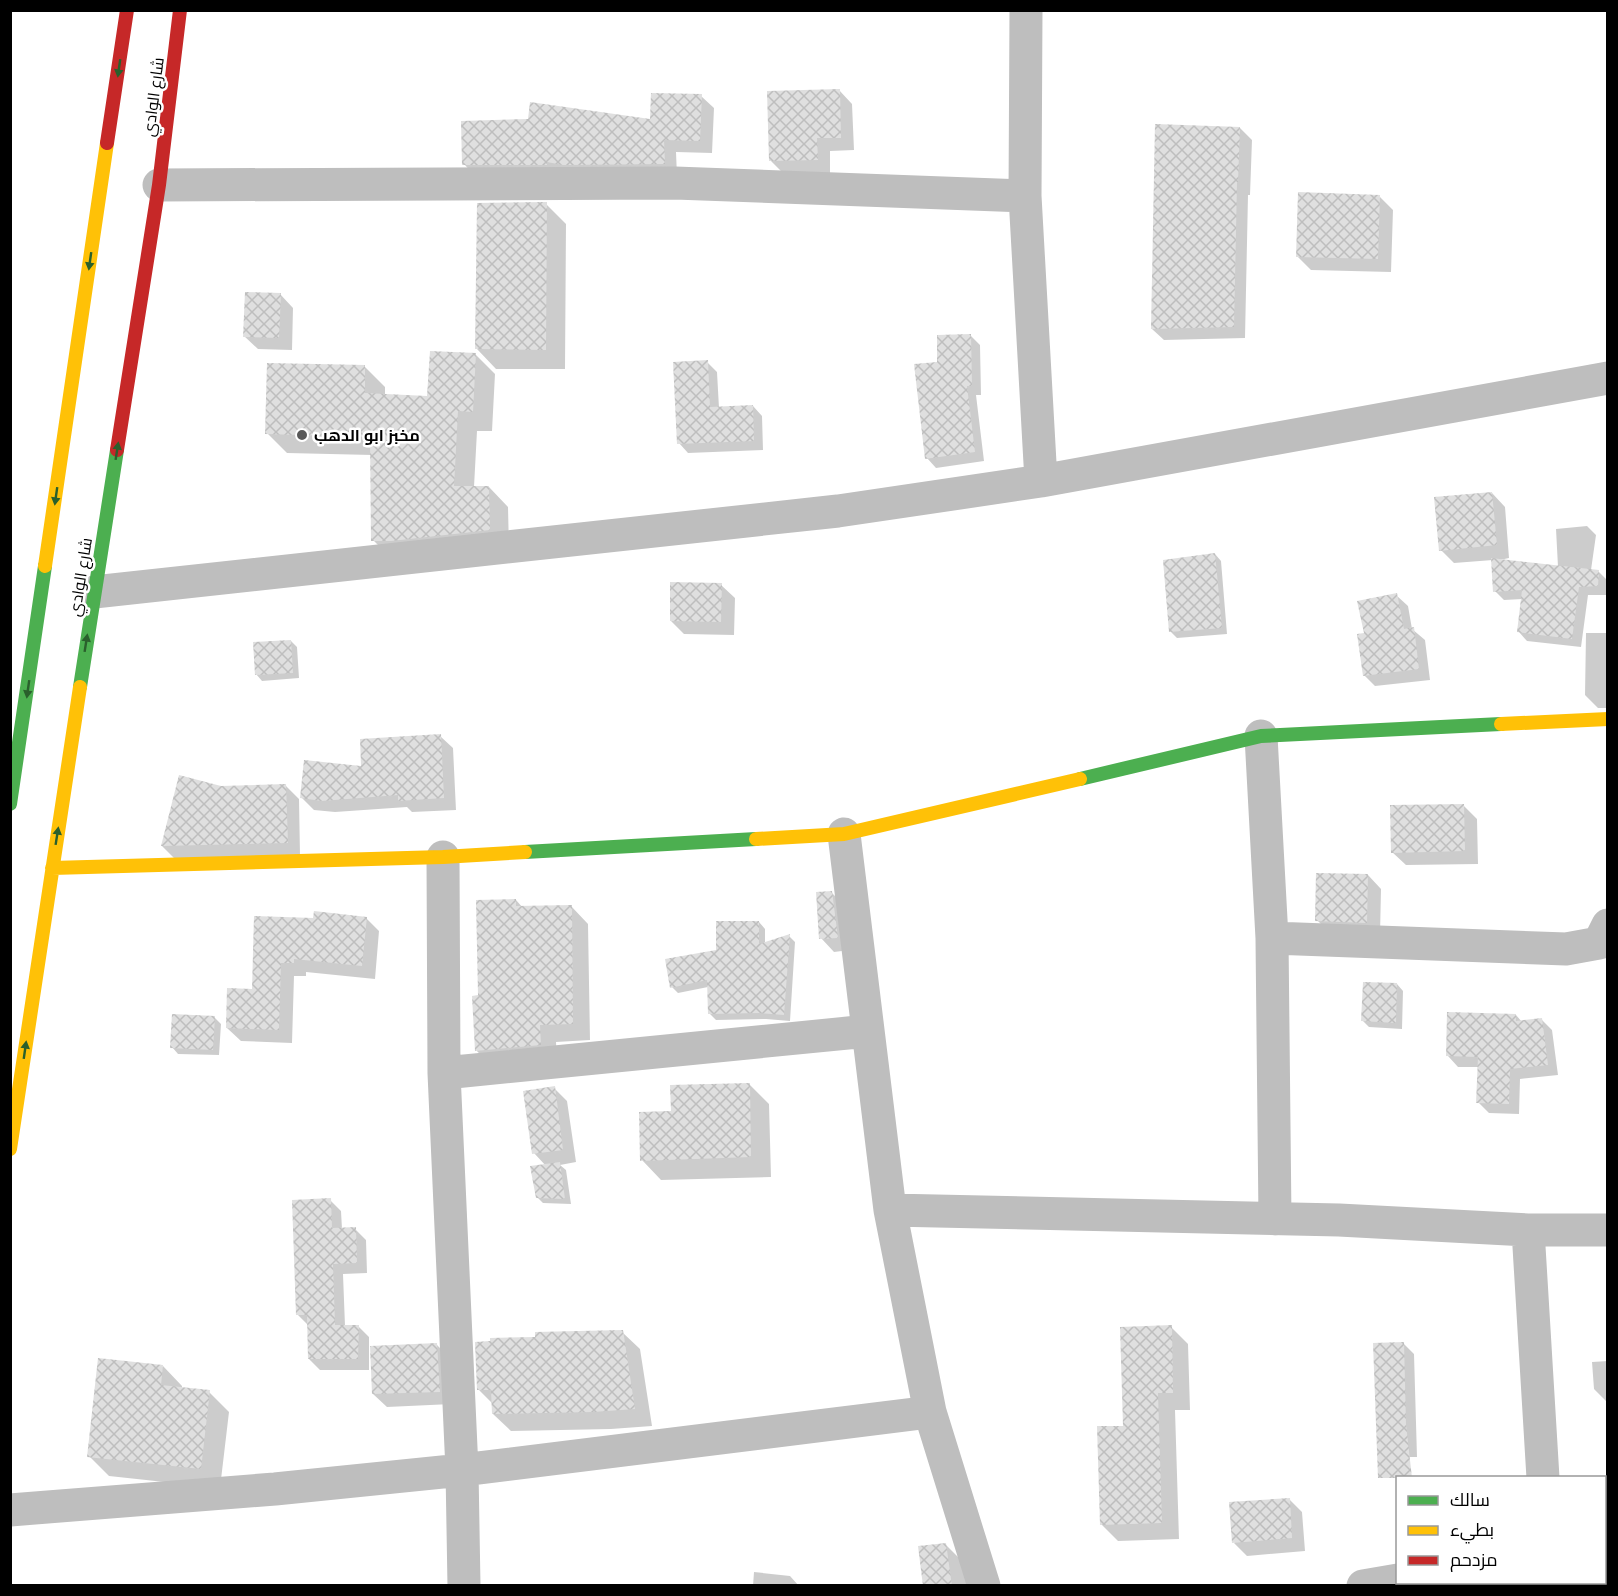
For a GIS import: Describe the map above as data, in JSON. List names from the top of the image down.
{
  "streets": {
    "main road": ["شارع الوادي"]
  },
  "places": ["مخبز ابو الدهب"],
  "legend": ["سالك", "بطيء", "مزدحم"]
}
